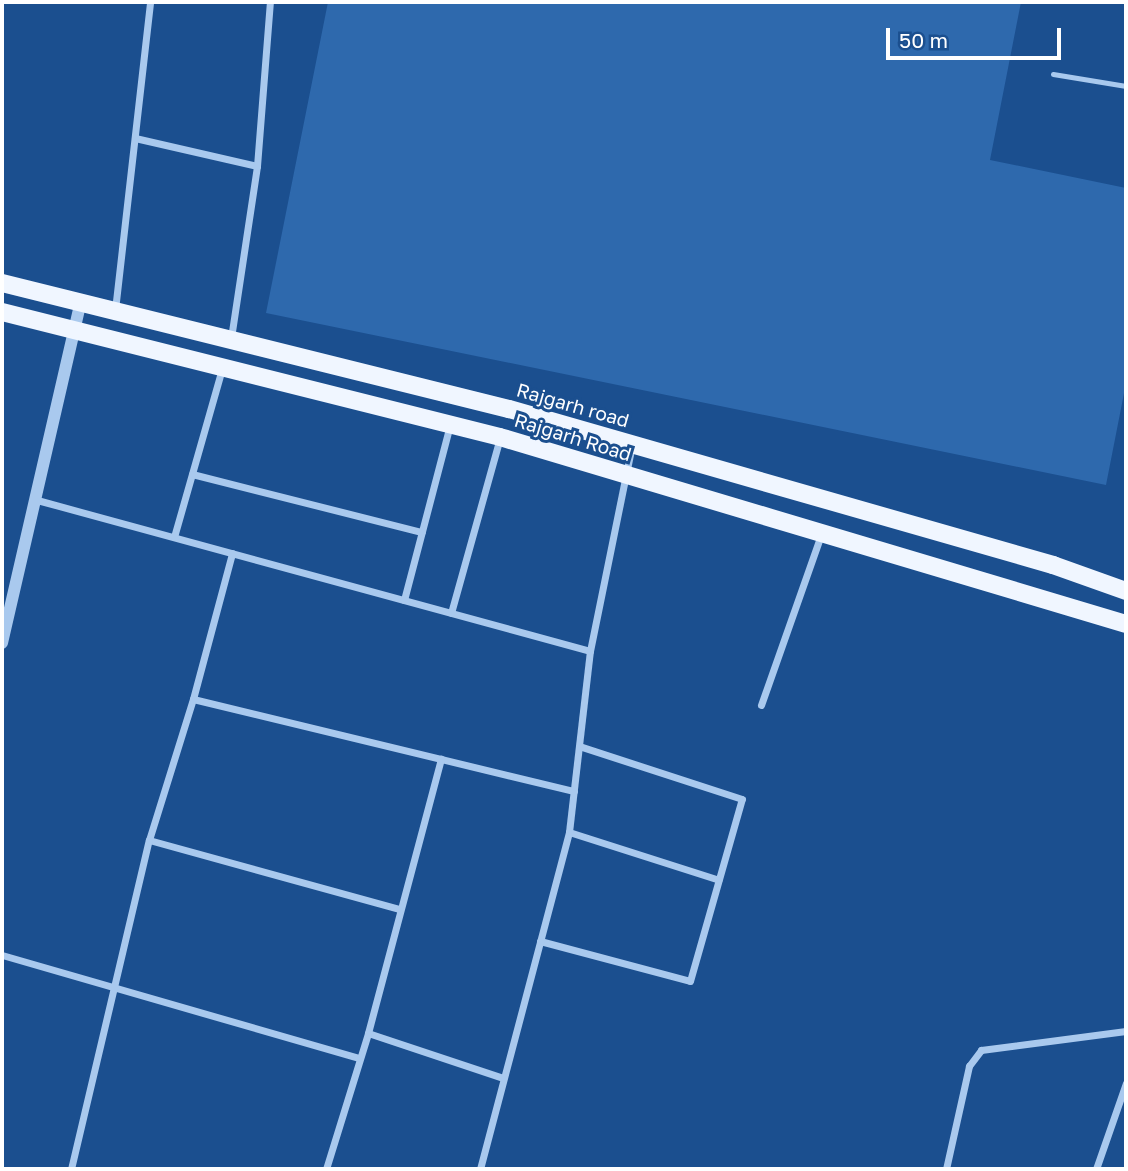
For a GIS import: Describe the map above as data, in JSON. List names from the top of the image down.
{
  "streets": {
    "main road": ["Rajgarh road", "Rajgarh Road"]
  },
  "scale_bar": "50 m"
}
